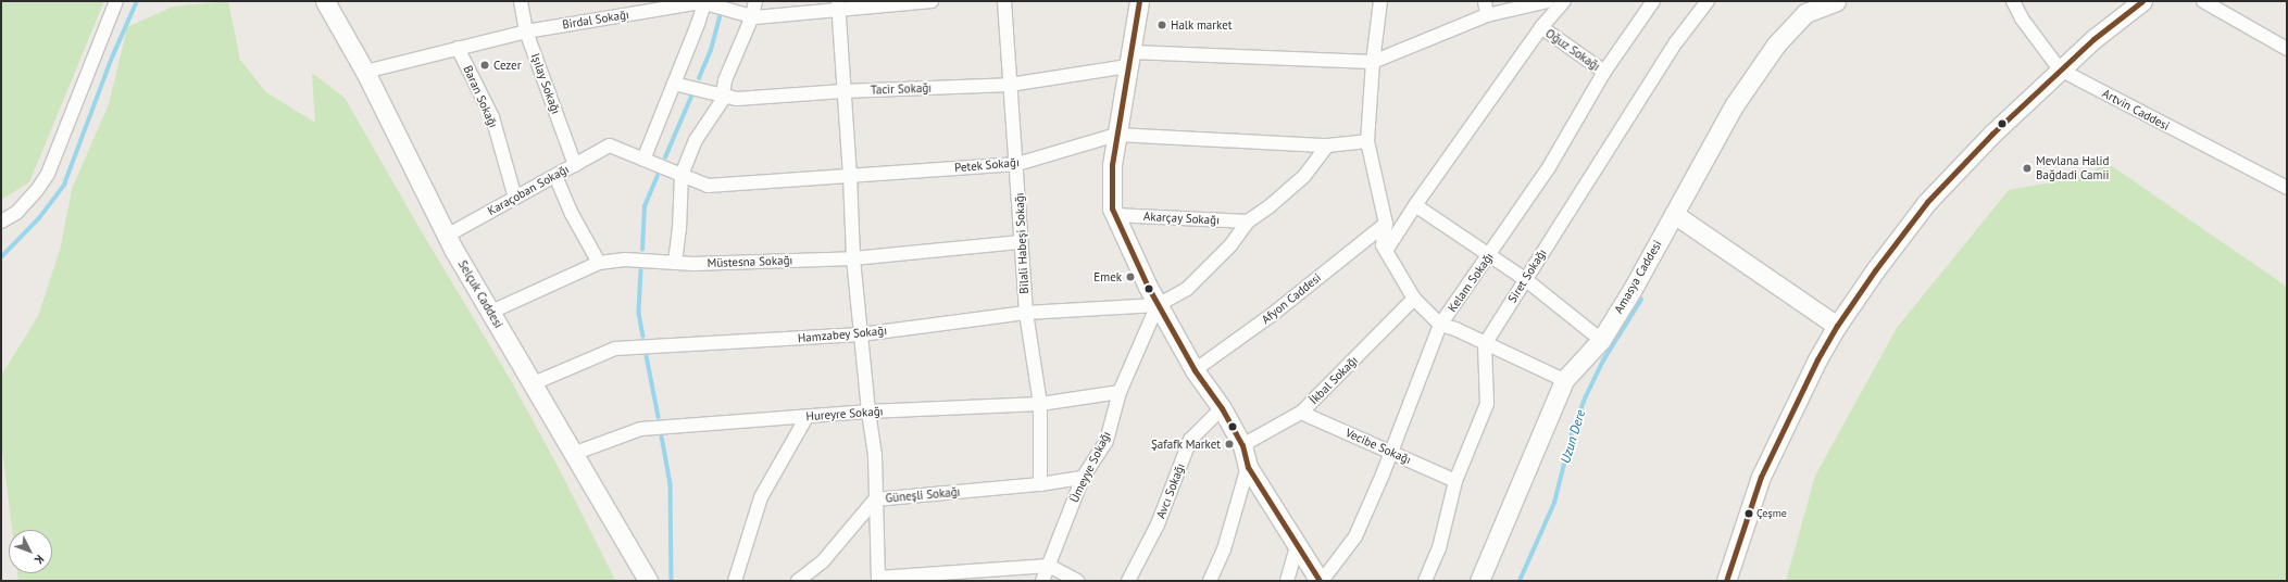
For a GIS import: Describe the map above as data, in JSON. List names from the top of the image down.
{
  "streets": {
    "street": [
      "Birdal Sokağı",
      "Oğuz Sokağı",
      "Işılay Sokağı",
      "Tacir Sokağı",
      "Baran Sokağı",
      "Artvin Caddesi",
      "Petek Sokağı",
      "Karaçoban Sokağı",
      "Akarçay Sokağı",
      "Bilali Habeşi Sokağı",
      "Müstesna Sokağı",
      "Siret Sokağı",
      "Amasya Caddesi",
      "Kelam Sokağı",
      "Selçuk Caddesi",
      "Afyon Caddesi",
      "Hamzabey Sokağı",
      "İkbal Sokağı",
      "Hureyre Sokağı",
      "Vecibe Sokağı",
      "Ümeyye Sokağı",
      "Avcı Sokağı",
      "Güneşli Sokağı"
    ]
  },
  "crossings": [
    ["Birdal Sokağı", "Işılay Sokağı"],
    ["Birdal Sokağı", "Baran Sokağı"],
    ["Birdal Sokağı", "Selçuk Caddesi"],
    ["Oğuz Sokağı", "Kelam Sokağı"],
    ["Işılay Sokağı", "Karaçoban Sokağı"],
    ["Tacir Sokağı", "Bilali Habeşi Sokağı"],
    ["Baran Sokağı", "Karaçoban Sokağı"],
    ["Petek Sokağı", "Karaçoban Sokağı"],
    ["Petek Sokağı", "Bilali Habeşi Sokağı"],
    ["Karaçoban Sokağı", "Selçuk Caddesi"],
    ["Bilali Habeşi Sokağı", "Müstesna Sokağı"],
    ["Bilali Habeşi Sokağı", "Hamzabey Sokağı"],
    ["Bilali Habeşi Sokağı", "Hureyre Sokağı"],
    ["Bilali Habeşi Sokağı", "Güneşli Sokağı"],
    ["Müstesna Sokağı", "Selçuk Caddesi"],
    ["Kelam Sokağı", "Vecibe Sokağı"],
    ["Selçuk Caddesi", "Hamzabey Sokağı"],
    ["Selçuk Caddesi", "Hureyre Sokağı"],
    ["Hamzabey Sokağı", "Ümeyye Sokağı"],
    ["İkbal Sokağı", "Vecibe Sokağı"],
    ["Hureyre Sokağı", "Ümeyye Sokağı"],
    ["Ümeyye Sokağı", "Güneşli Sokağı"]
  ],
  "water": ["Uzun Dere"],
  "places": [
    "Halk market",
    "Cezer",
    "Mevlana Halid Bağdadi Camii",
    "Emek",
    "Şafafk Market",
    "Çeşme"
  ],
  "north": "bottom right"
}
